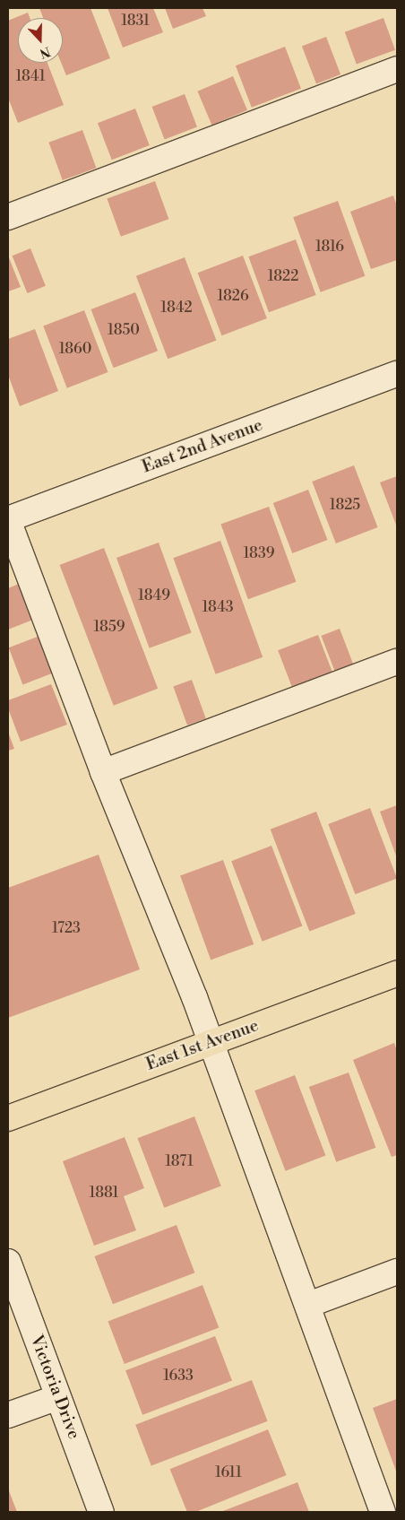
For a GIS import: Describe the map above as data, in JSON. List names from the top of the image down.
{
  "streets": {
    "main road": ["East 1st Avenue"],
    "street": ["East 2nd Avenue", "Victoria Drive"]
  },
  "house_numbers": [
    "1831",
    "1841",
    "1816",
    "1822",
    "1826",
    "1842",
    "1850",
    "1860",
    "1825",
    "1839",
    "1849",
    "1843",
    "1859",
    "1723",
    "1871",
    "1881",
    "1633",
    "1611"
  ],
  "north": "bottom"
}
